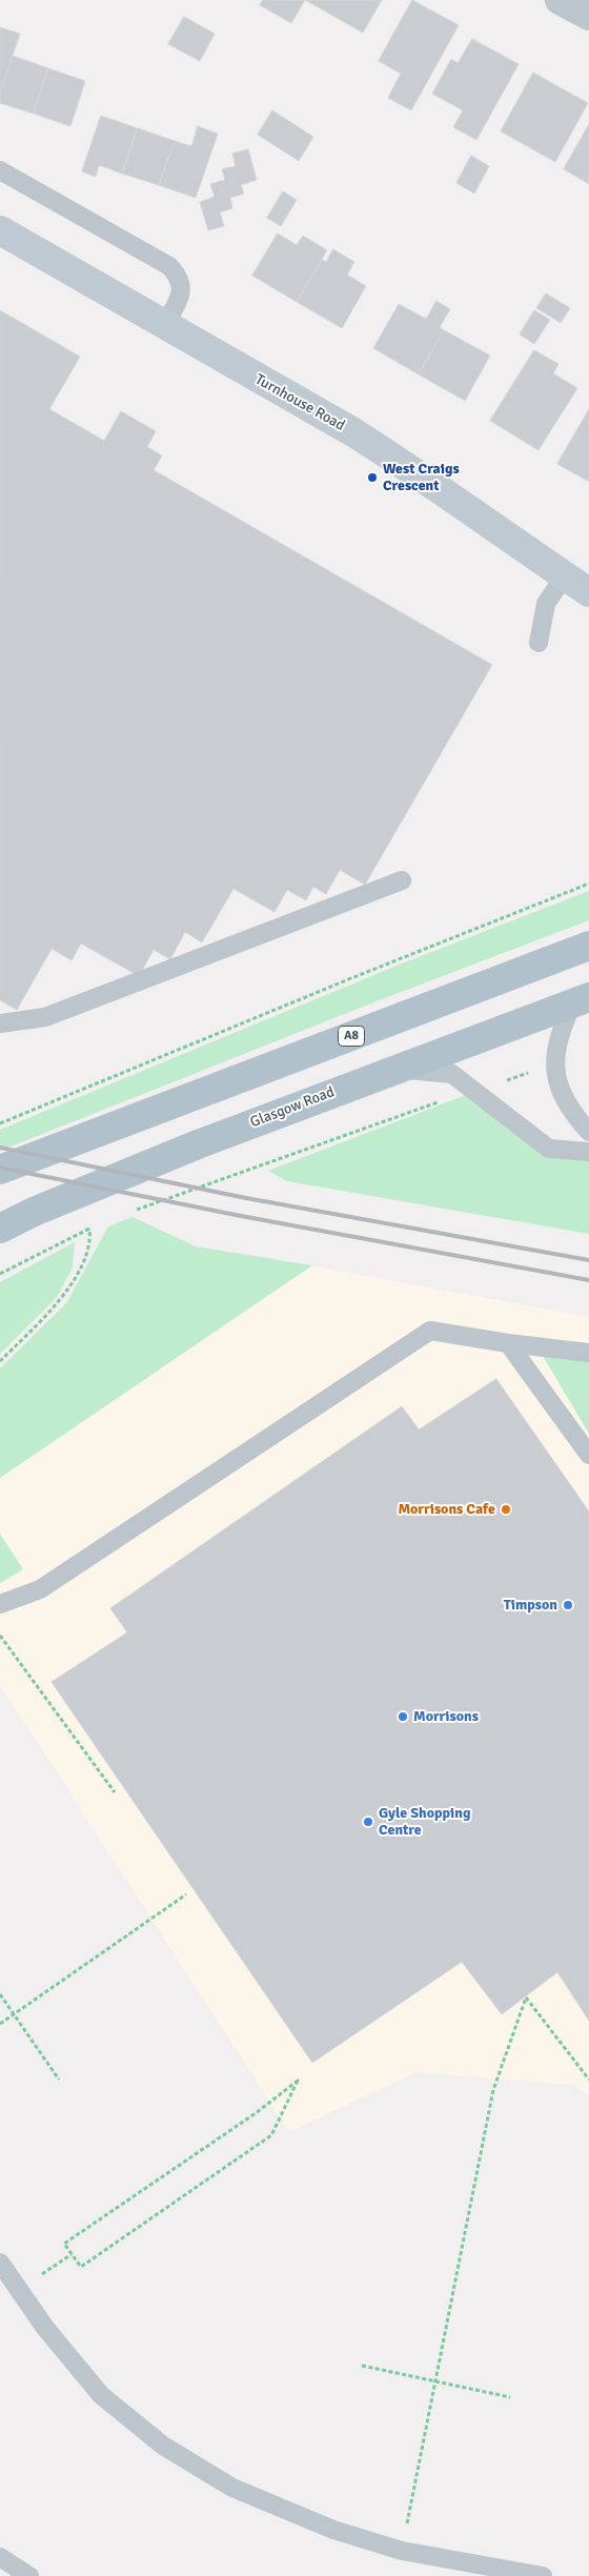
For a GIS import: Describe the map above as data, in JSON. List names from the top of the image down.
{
  "streets": {
    "main road": ["A8", "Glasgow Road"],
    "street": ["Turnhouse Road"]
  },
  "places": [
    "West Craigs Crescent",
    "Morrisons Cafe",
    "Timpson",
    "Morrisons",
    "Gyle Shopping Centre"
  ]
}
